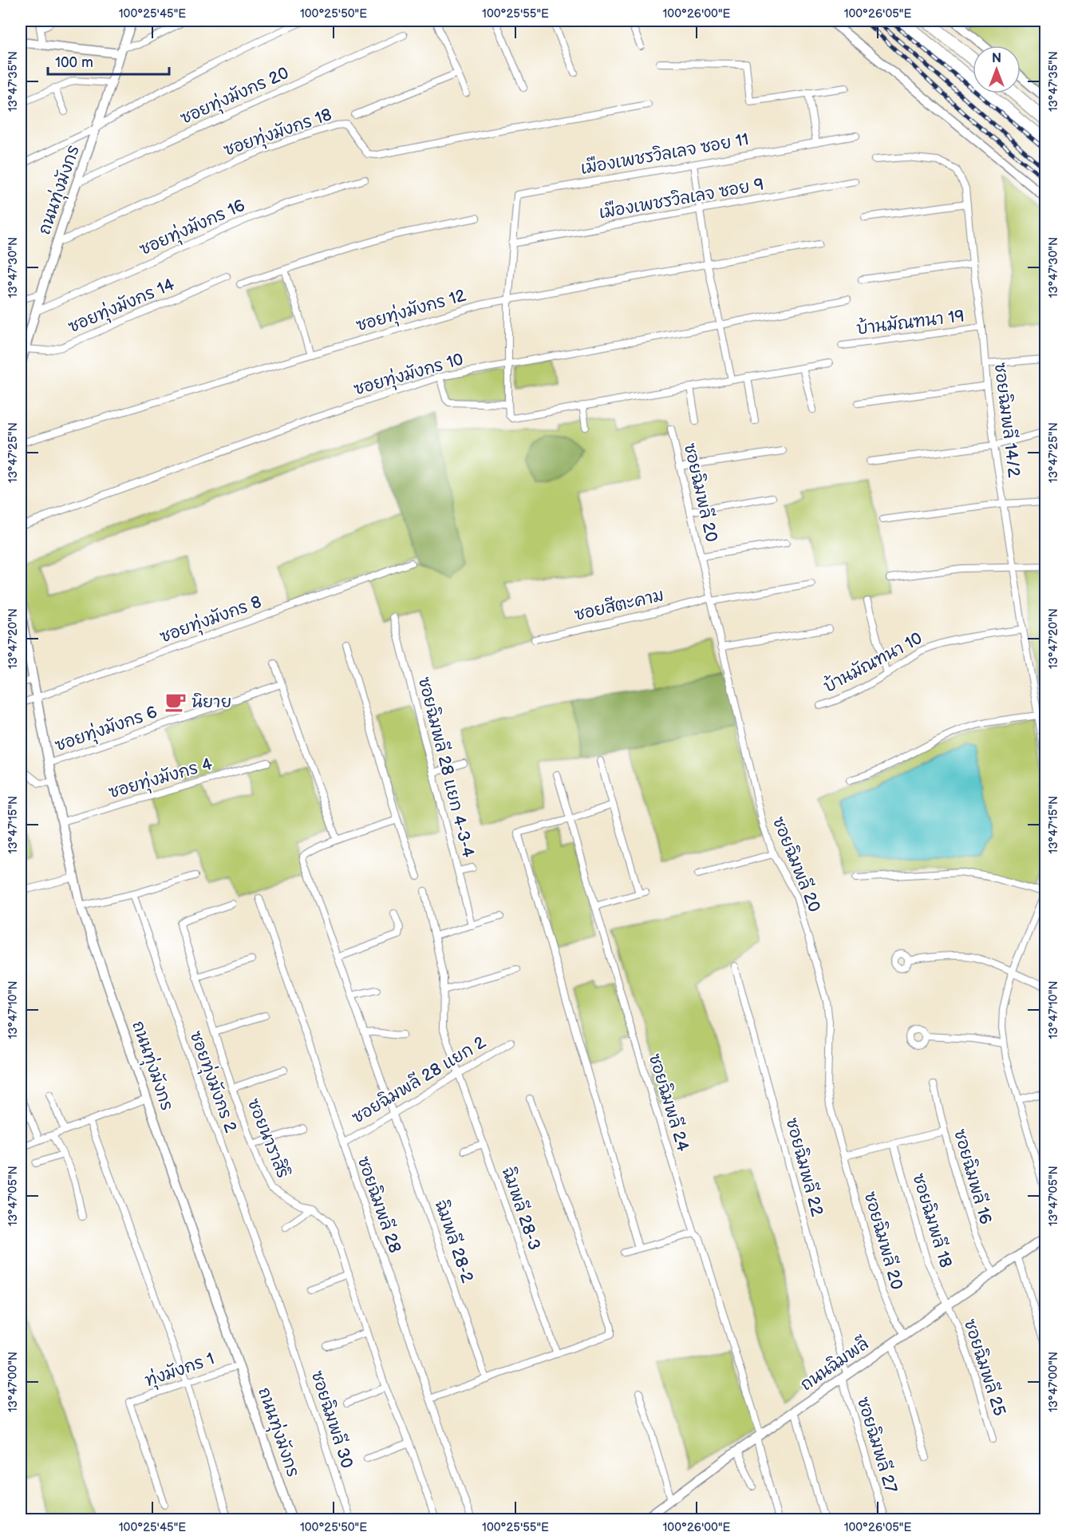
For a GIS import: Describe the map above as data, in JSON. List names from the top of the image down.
{
  "streets": {
    "street": [
      "ซอยทุ่งมังกร 20",
      "ซอยทุ่งมังกร 18",
      "เมืองเพชรวิลเลจ ซอย 11",
      "ถนนทุ่งมังกร",
      "เมืองเพชรวิลเลจ ซอย 9",
      "ซอยทุ่งมังกร 16",
      "ซอยทุ่งมังกร 14",
      "ซอยทุ่งมังกร 12",
      "บ้านมัณฑนา 19",
      "ซอยทุ่งมังกร 10",
      "ซอยฉิมพลี 14/2",
      "ซอยฉิมพลี 20",
      "ซอยสีตะคาม",
      "ซอยทุ่งมังกร 8",
      "บ้านมัณฑนา 10",
      "ซอยทุ่งมังกร 6",
      "ซอยฉิมพลี 28 แยก 4-3-4",
      "ซอยทุ่งมังกร 4",
      "ซอยฉิมพลี 28 แยก 2",
      "ซอยทุ่งมังกร 2",
      "ซอยฉิมพลี 24",
      "ซอยนาราสิริ",
      "ซอยฉิมพลี 22",
      "ซอยฉิมพลี 16",
      "ซอยฉิมพลี 28",
      "ฉิมพลี 28-3",
      "ซอยฉิมพลี 18",
      "ฉิมพลี 28-2",
      "ถนนฉิมพลี",
      "ซอยฉิมพลี 25",
      "ทุ่งมังกร 1",
      "ซอยฉิมพลี 30",
      "ซอยฉิมพลี 27"
    ]
  },
  "crossings": [
    ["ซอยทุ่งมังกร 20", "ถนนทุ่งมังกร"],
    ["ซอยทุ่งมังกร 18", "ถนนทุ่งมังกร"],
    ["เมืองเพชรวิลเลจ ซอย 11", "เมืองเพชรวิลเลจ ซอย 9"],
    ["ถนนทุ่งมังกร", "ซอยทุ่งมังกร 16"],
    ["ถนนทุ่งมังกร", "ซอยทุ่งมังกร 14"],
    ["ถนนทุ่งมังกร", "ซอยทุ่งมังกร 8"],
    ["ถนนทุ่งมังกร", "ซอยทุ่งมังกร 6"],
    ["ถนนทุ่งมังกร", "ซอยทุ่งมังกร 4"],
    ["ถนนทุ่งมังกร", "ทุ่งมังกร 1"],
    ["บ้านมัณฑนา 19", "ซอยฉิมพลี 14/2"],
    ["ซอยฉิมพลี 14/2", "บ้านมัณฑนา 10"],
    ["ซอยฉิมพลี 20", "ซอยสีตะคาม"],
    ["ซอยฉิมพลี 20", "ถนนฉิมพลี"],
    ["ซอยฉิมพลี 28 แยก 2", "ซอยฉิมพลี 28"],
    ["ซอยฉิมพลี 28 แยก 2", "ฉิมพลี 28-3"],
    ["ซอยฉิมพลี 28 แยก 2", "ฉิมพลี 28-2"],
    ["ซอยทุ่งมังกร 2", "ซอยฉิมพลี 30"],
    ["ซอยฉิมพลี 24", "ถนนฉิมพลี"],
    ["ซอยฉิมพลี 22", "ถนนฉิมพลี"],
    ["ซอยฉิมพลี 22", "ซอยฉิมพลี 27"],
    ["ซอยฉิมพลี 16", "ถนนฉิมพลี"],
    ["ซอยฉิมพลี 18", "ถนนฉิมพลี"],
    ["ซอยฉิมพลี 18", "ซอยฉิมพลี 25"],
    ["ถนนฉิมพลี", "ซอยฉิมพลี 25"],
    ["ถนนฉิมพลี", "ซอยฉิมพลี 27"]
  ],
  "places": {
    "cafe": ["นิยาย"]
  },
  "scale_bar": "100 m",
  "north": "top",
  "coordinates": [
    "100°25'45\"E",
    "100°25'50\"E",
    "100°25'55\"E",
    "100°26'00\"E",
    "100°26'05\"E",
    "13°47'35\"N",
    "13°47'30\"N",
    "13°47'25\"N",
    "13°47'20\"N",
    "13°47'15\"N",
    "13°47'10\"N",
    "13°47'05\"N",
    "13°47'00\"N"
  ]
}
